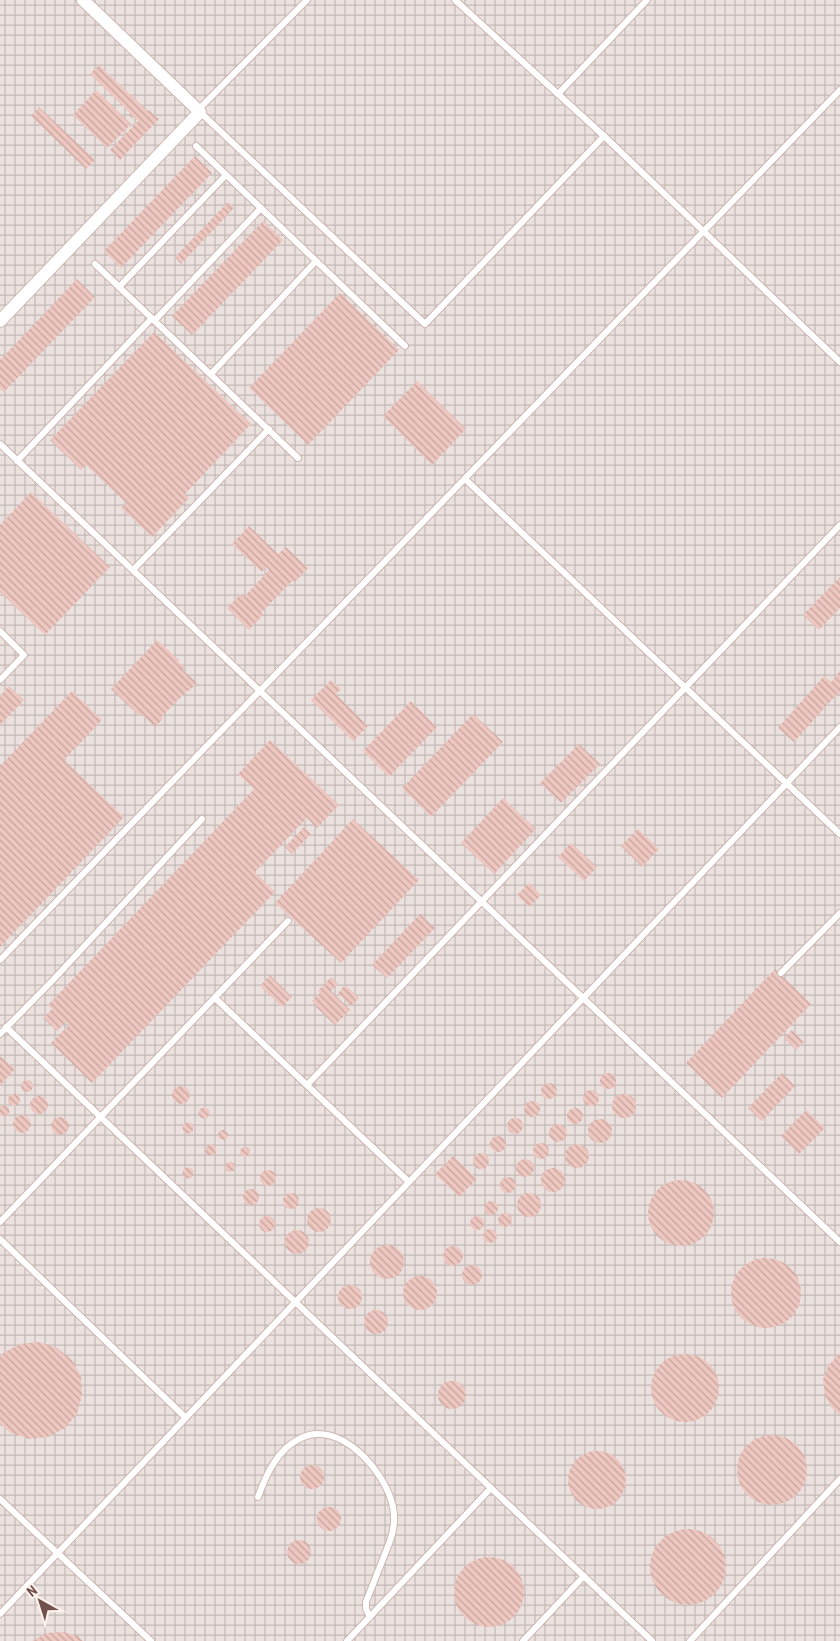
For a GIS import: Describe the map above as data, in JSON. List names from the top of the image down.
{
  "north": "top left"
}
